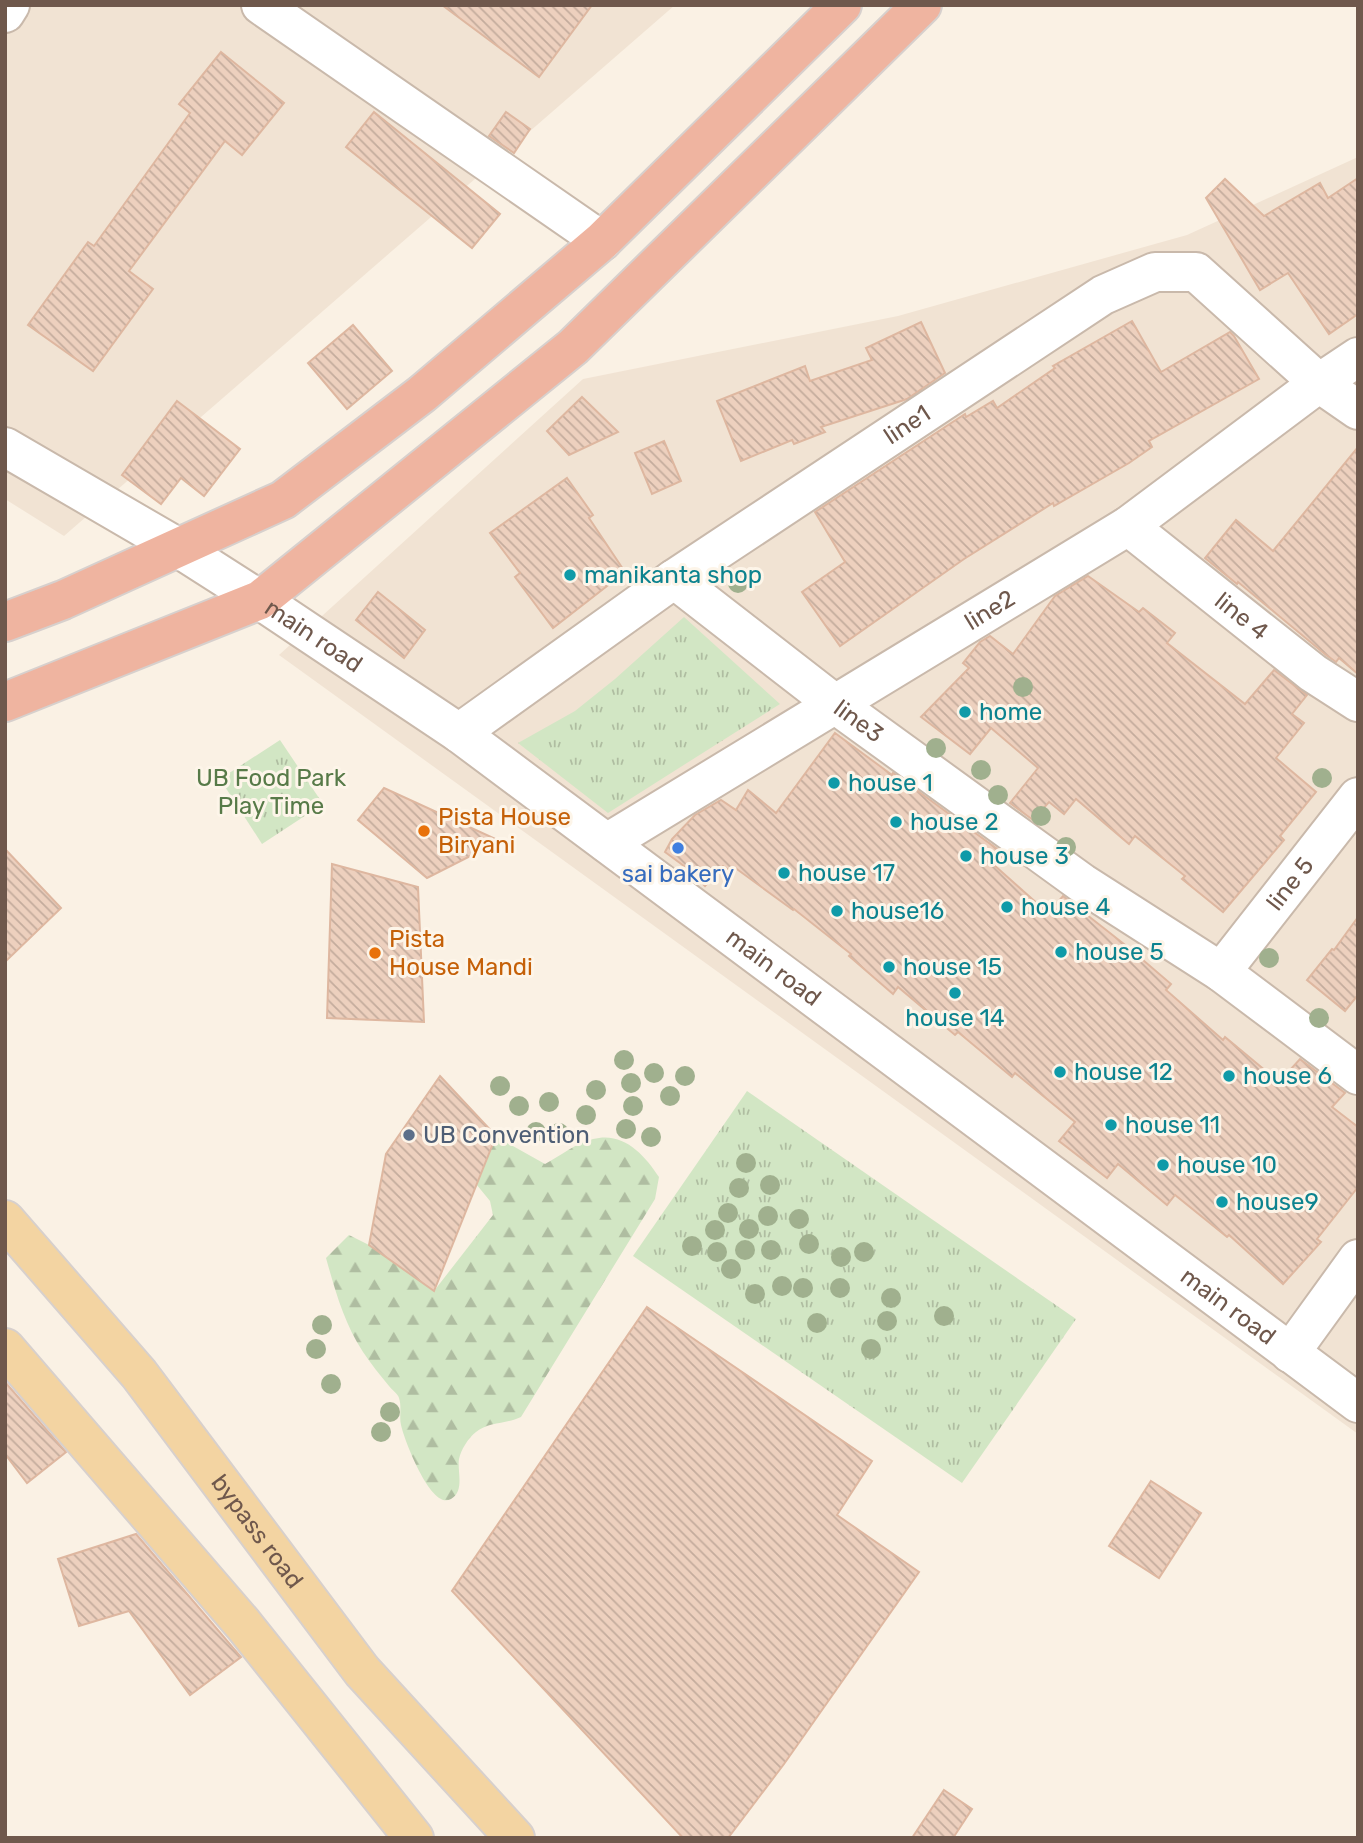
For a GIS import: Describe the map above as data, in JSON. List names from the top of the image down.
{
  "streets": {
    "main road": ["bypass road"],
    "street": [
      "line1",
      "line2",
      "line 4",
      "main road",
      "line3",
      "line 5"
    ]
  },
  "crossings": [
    ["line1", "line2"],
    ["line1", "main road"],
    ["line1", "line3"],
    ["line2", "line 4"],
    ["line2", "main road"],
    ["line2", "line3"],
    ["line3", "line 5"]
  ],
  "parks": ["UB Food Park Play Time"],
  "places": [
    "manikanta shop",
    "home",
    "house 1",
    "house 2",
    "Pista House Biryani",
    "sai bakery",
    "house 3",
    "house 17",
    "house 4",
    "house16",
    "house 5",
    "Pista House Mandi",
    "house 15",
    "house 14",
    "house 12",
    "house 6",
    "house 11",
    "UB Convention",
    "house 10",
    "house9"
  ]
}
